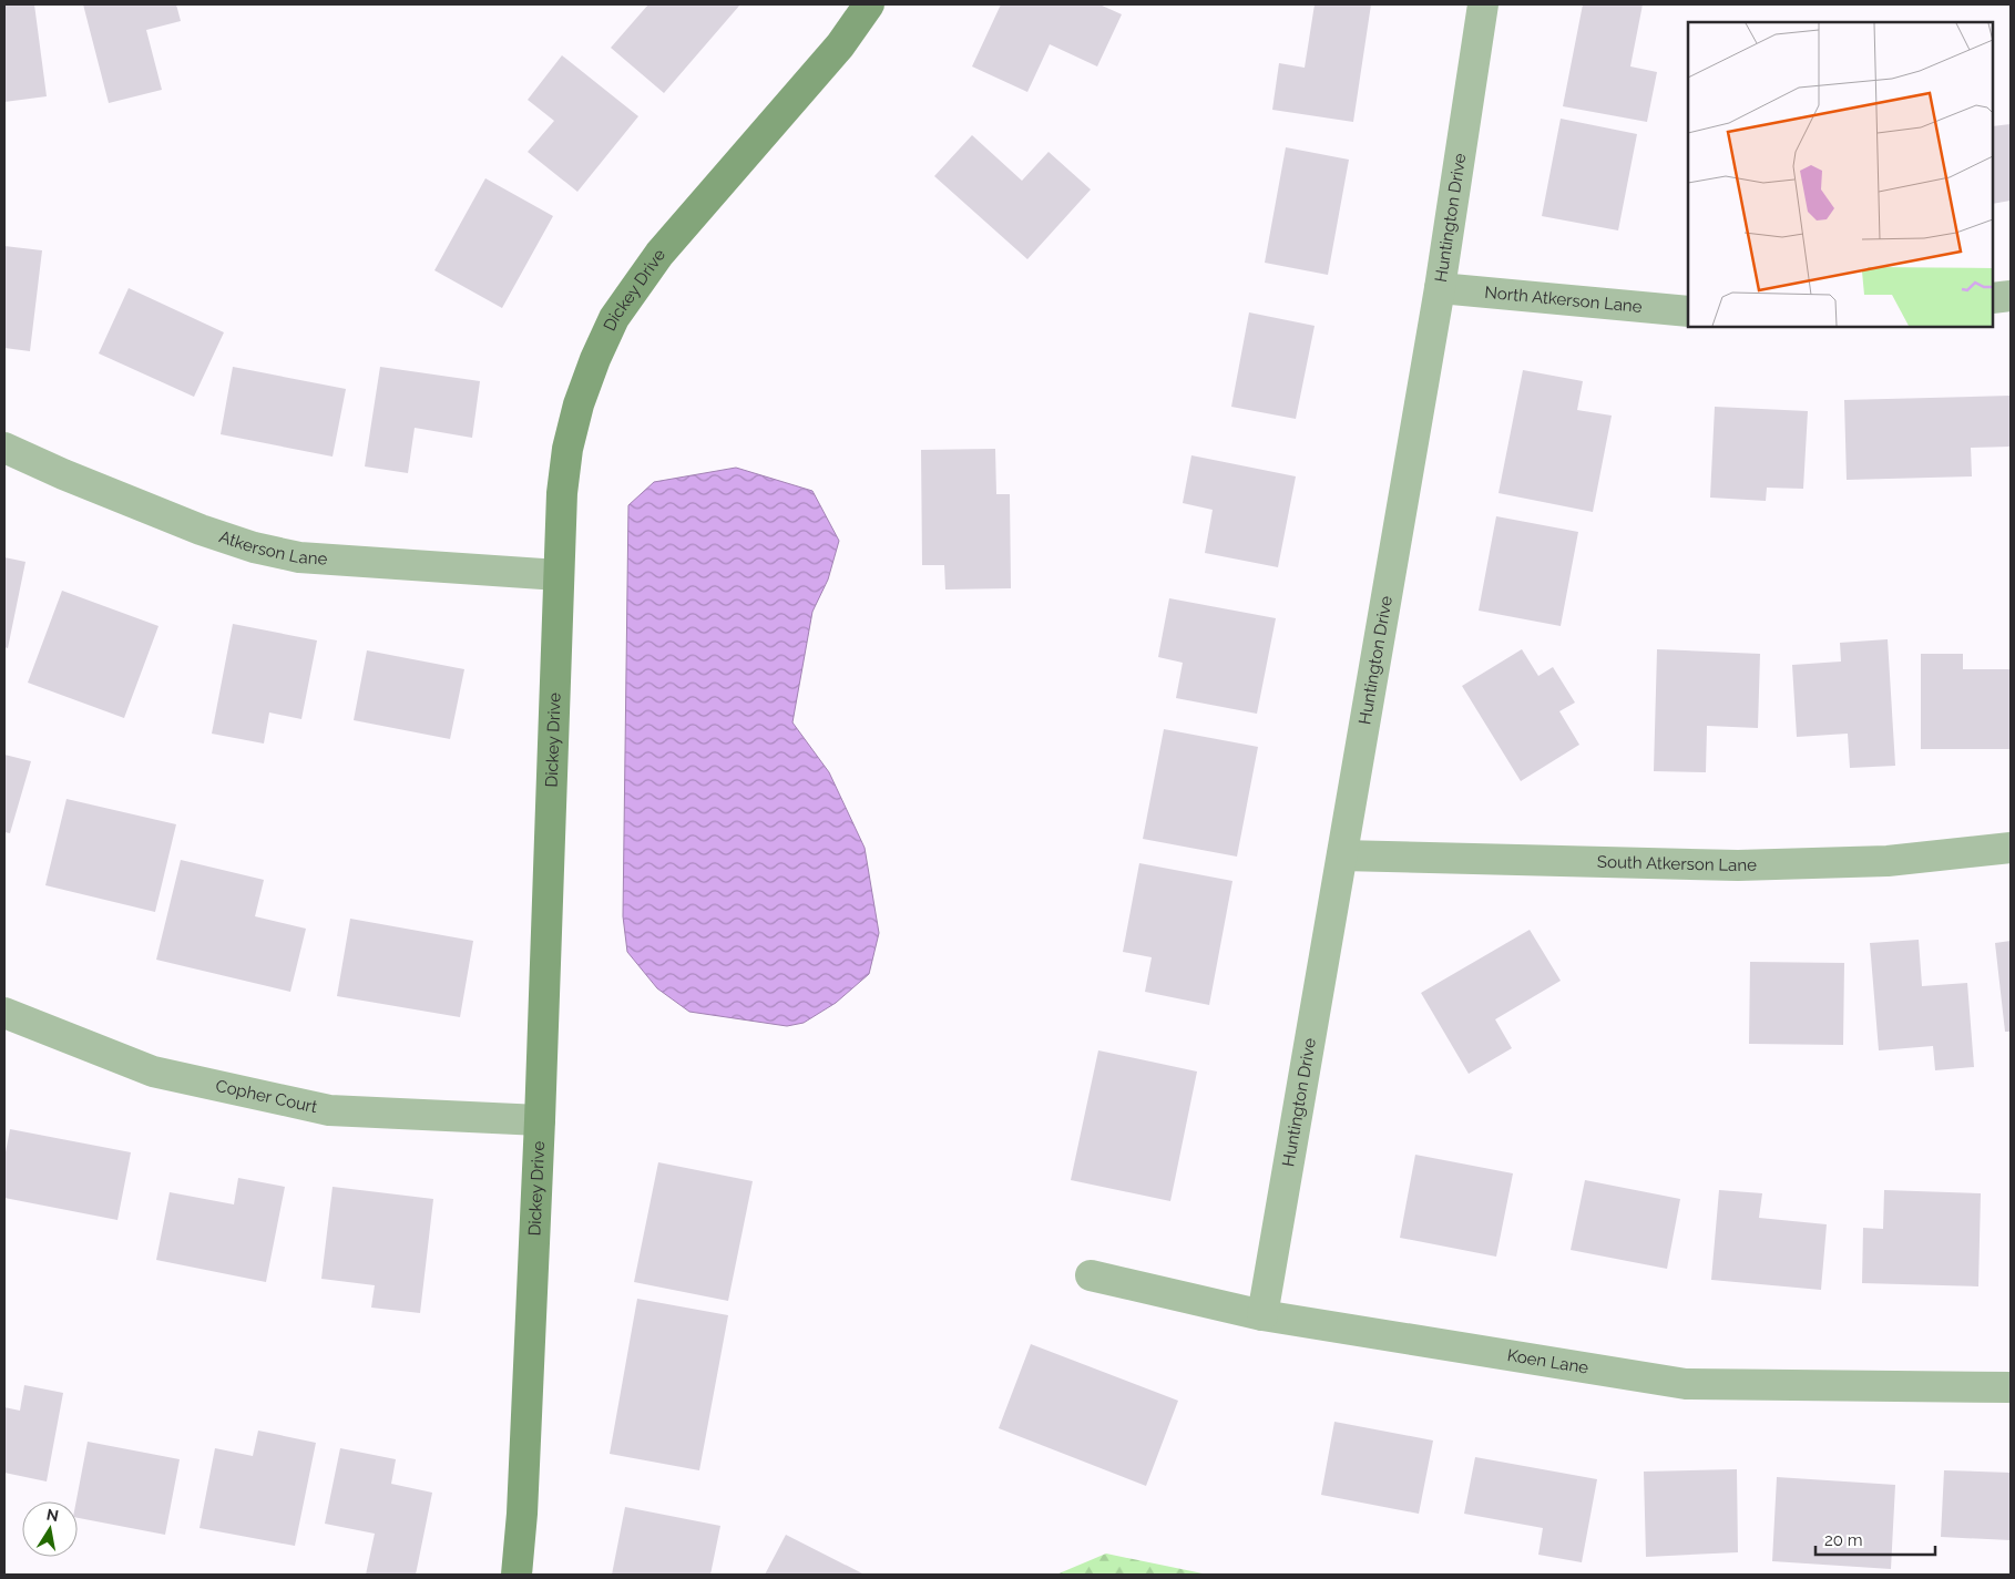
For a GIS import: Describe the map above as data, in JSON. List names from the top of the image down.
{
  "streets": {
    "street": [
      "Huntington Drive",
      "Dickey Drive",
      "North Atkerson Lane",
      "Atkerson Lane",
      "South Atkerson Lane",
      "Copher Court",
      "Koen Lane"
    ]
  },
  "crossings": [
    ["Huntington Drive", "North Atkerson Lane"],
    ["Huntington Drive", "South Atkerson Lane"],
    ["Huntington Drive", "Koen Lane"],
    ["Dickey Drive", "Atkerson Lane"],
    ["Dickey Drive", "Copher Court"]
  ],
  "scale_bar": "20 m",
  "north": "top"
}
